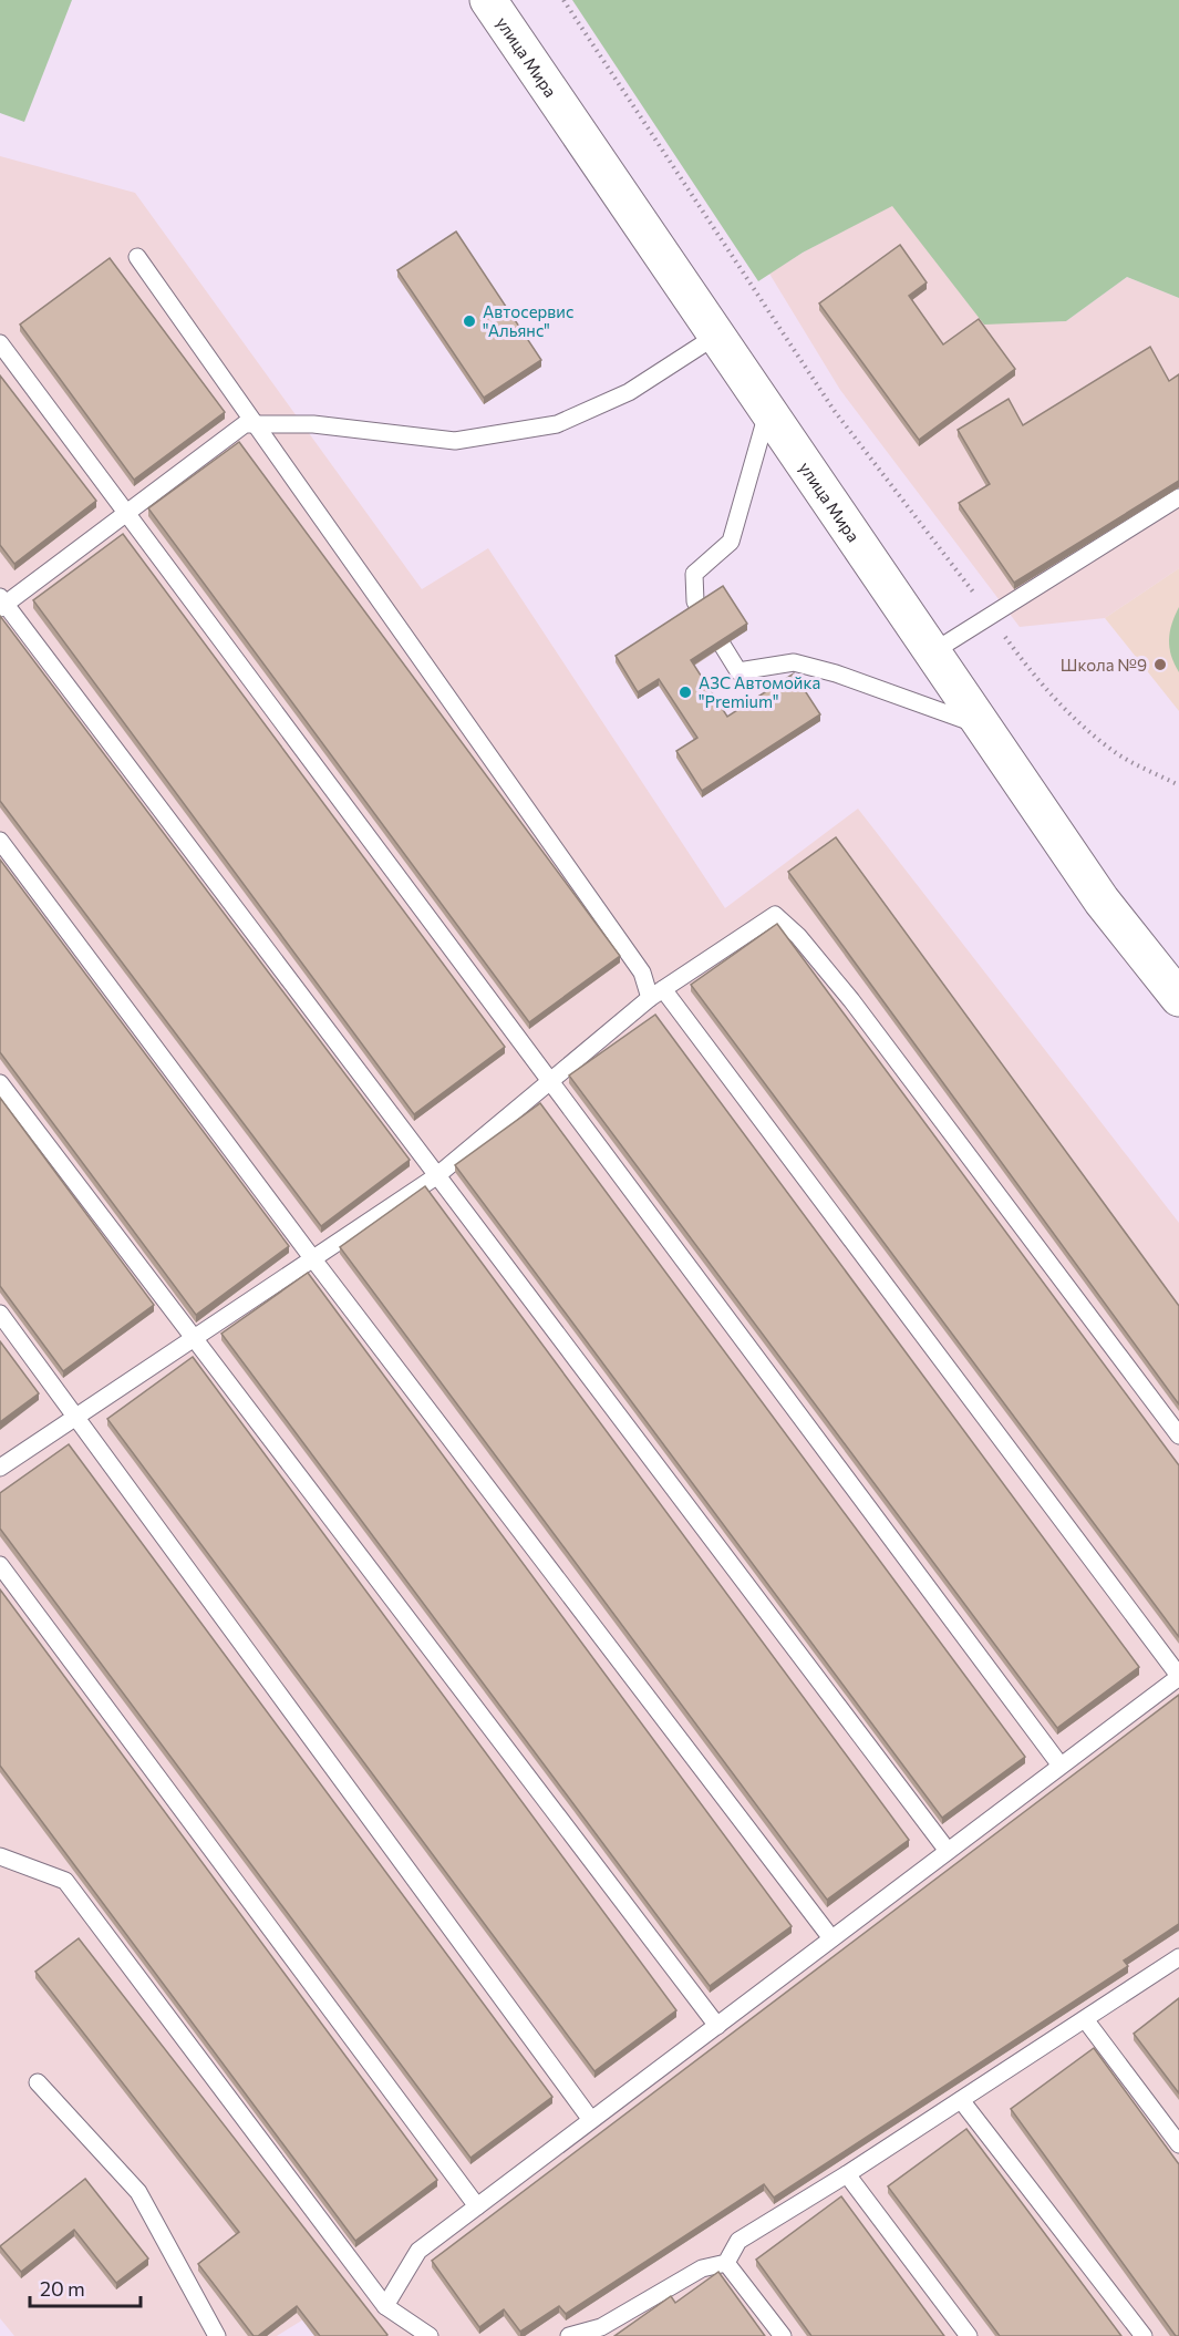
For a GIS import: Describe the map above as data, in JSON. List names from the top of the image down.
{
  "streets": {
    "main road": ["улица Мира"]
  },
  "places": ["Автосервис \"Альянс\"", "Школа №9", "АЗС Автомойка \"Premium\""],
  "scale_bar": "20 m"
}
